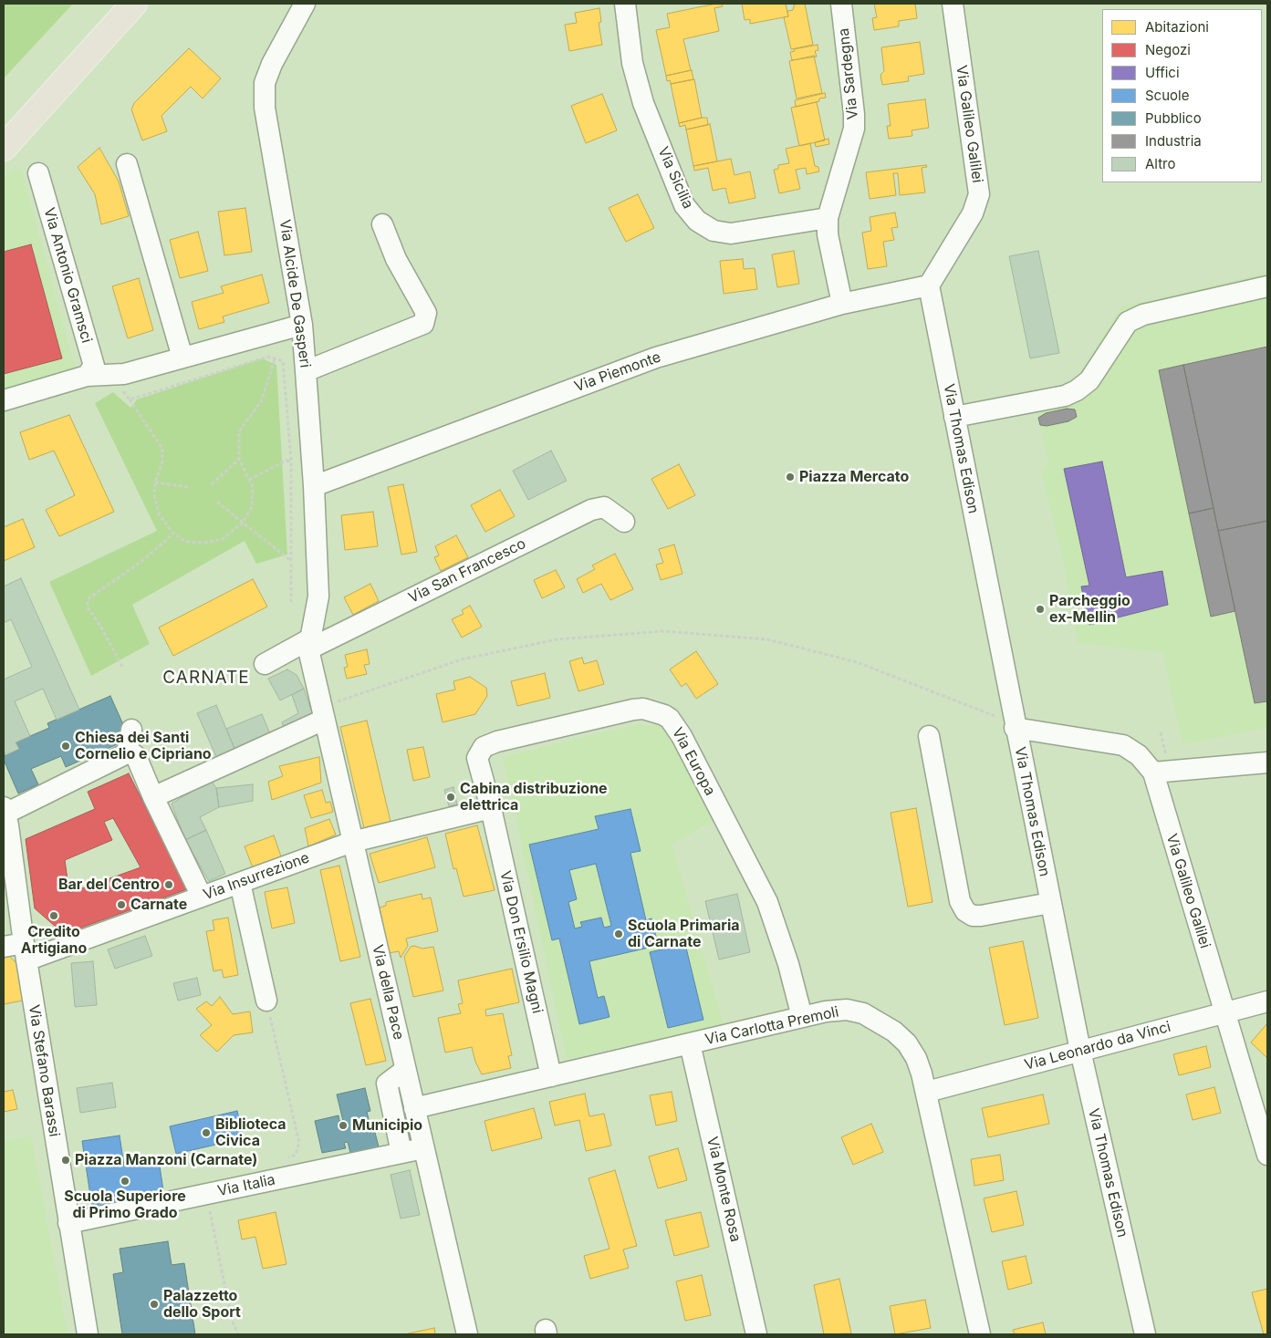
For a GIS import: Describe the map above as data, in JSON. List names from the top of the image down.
{
  "streets": {
    "street": [
      "Via Sardegna",
      "Via Galileo Galilei",
      "Via Sicilia",
      "Via Antonio Gramsci",
      "Via Alcide De Gasperi",
      "Via Piemonte",
      "Via Thomas Edison",
      "Via San Francesco",
      "Via Europa",
      "Via Insurrezione",
      "Via Don Ersilio Magni",
      "Via della Pace",
      "Via Carlotta Premoli",
      "Via Leonardo da Vinci",
      "Via Stefano Barassi",
      "Via Italia",
      "Via Monte Rosa"
    ]
  },
  "crossings": [
    ["Via Sardegna", "Via Sicilia"],
    ["Via Sardegna", "Via Piemonte"],
    ["Via Galileo Galilei", "Via Piemonte"],
    ["Via Galileo Galilei", "Via Thomas Edison"],
    ["Via Galileo Galilei", "Via Leonardo da Vinci"],
    ["Via Alcide De Gasperi", "Via Piemonte"],
    ["Via Alcide De Gasperi", "Via San Francesco"],
    ["Via Alcide De Gasperi", "Via della Pace"],
    ["Via Piemonte", "Via Thomas Edison"],
    ["Via Thomas Edison", "Via Leonardo da Vinci"],
    ["Via San Francesco", "Via della Pace"],
    ["Via Europa", "Via Insurrezione"],
    ["Via Europa", "Via Don Ersilio Magni"],
    ["Via Europa", "Via Carlotta Premoli"],
    ["Via Insurrezione", "Via Don Ersilio Magni"],
    ["Via Insurrezione", "Via della Pace"],
    ["Via Insurrezione", "Via Stefano Barassi"],
    ["Via Don Ersilio Magni", "Via Carlotta Premoli"],
    ["Via della Pace", "Via Carlotta Premoli"],
    ["Via della Pace", "Via Italia"],
    ["Via Carlotta Premoli", "Via Leonardo da Vinci"],
    ["Via Carlotta Premoli", "Via Monte Rosa"],
    ["Via Stefano Barassi", "Via Italia"]
  ],
  "districts": ["CARNATE"],
  "places": [
    "Piazza Mercato",
    "Parcheggio ex-Mellin",
    "Chiesa dei Santi Cornelio e Cipriano",
    "Cabina distribuzione elettrica",
    "Bar del Centro",
    "Carnate",
    "Credito Artigiano",
    "Scuola Primaria di Carnate",
    "Municipio",
    "Biblioteca Civica",
    "Piazza Manzoni (Carnate)",
    "Scuola Superiore di Primo Grado",
    "Palazzetto dello Sport"
  ],
  "legend": [
    "Abitazioni",
    "Negozi",
    "Uffici",
    "Scuole",
    "Pubblico",
    "Industria",
    "Altro"
  ]
}
